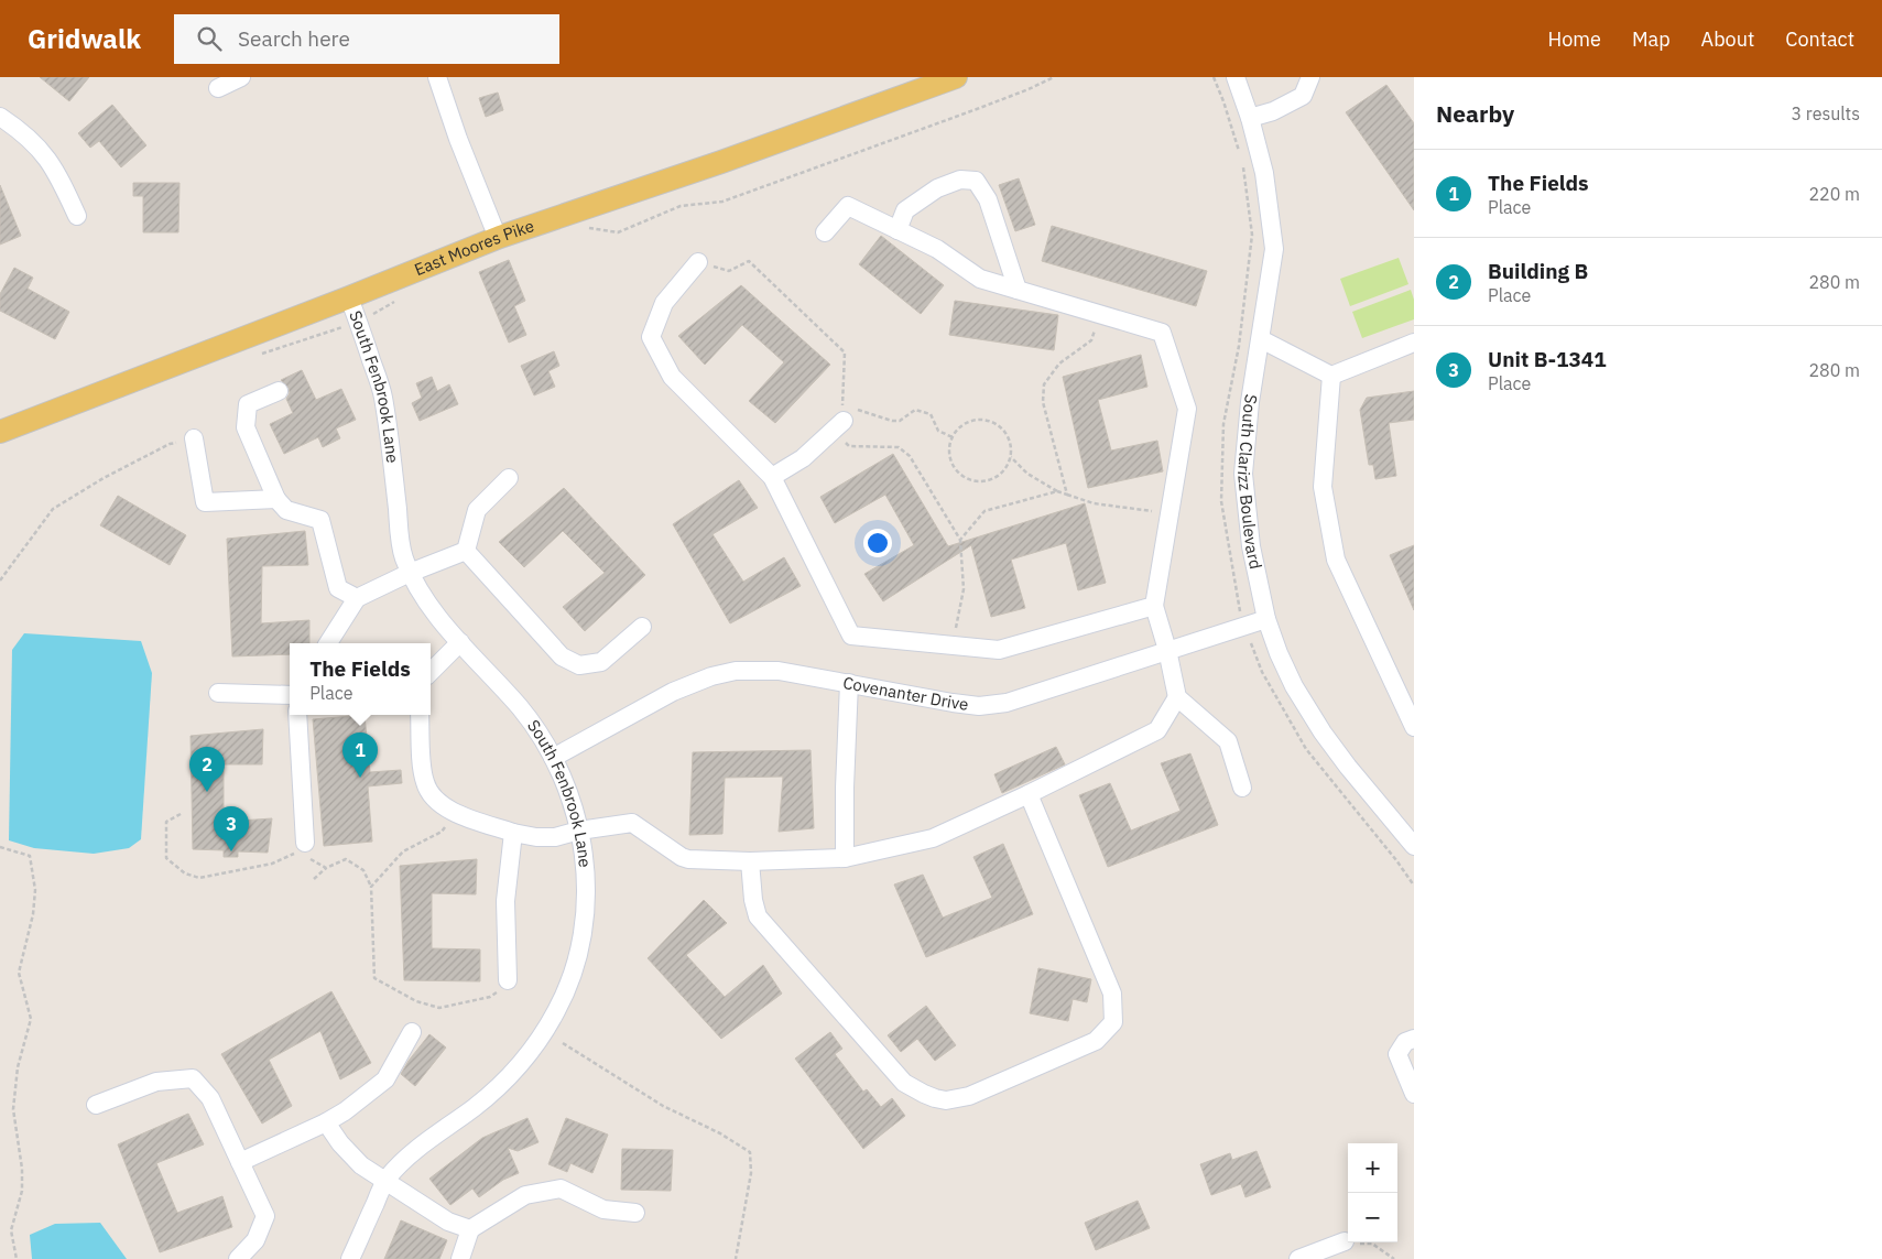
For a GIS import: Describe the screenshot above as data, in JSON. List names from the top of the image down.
{
  "streets": {
    "main road": ["East Moores Pike"],
    "street": ["South Fenbrook Lane", "South Clarizz Boulevard", "Covenanter Drive"]
  },
  "crossings": [
    ["East Moores Pike", "South Fenbrook Lane"],
    ["South Fenbrook Lane", "Covenanter Drive"],
    ["South Clarizz Boulevard", "Covenanter Drive"]
  ],
  "page": {
    "header": "Gridwalk",
    "search": "Search here",
    "nav": [
      "Home",
      "Map",
      "About",
      "Contact"
    ],
    "heading": ["Nearby", "3 results"],
    "list": [
      {
        "mark": "1",
        "name": "The Fields",
        "note": "Place",
        "value": "220 m"
      },
      {
        "mark": "2",
        "name": "Building B",
        "note": "Place",
        "value": "280 m"
      },
      {
        "mark": "3",
        "name": "Unit B-1341",
        "note": "Place",
        "value": "280 m"
      }
    ],
    "popup": ["The Fields", "Place"],
    "pins": ["1", "2", "3"],
    "map_buttons": ["+", "−"]
  }
}
